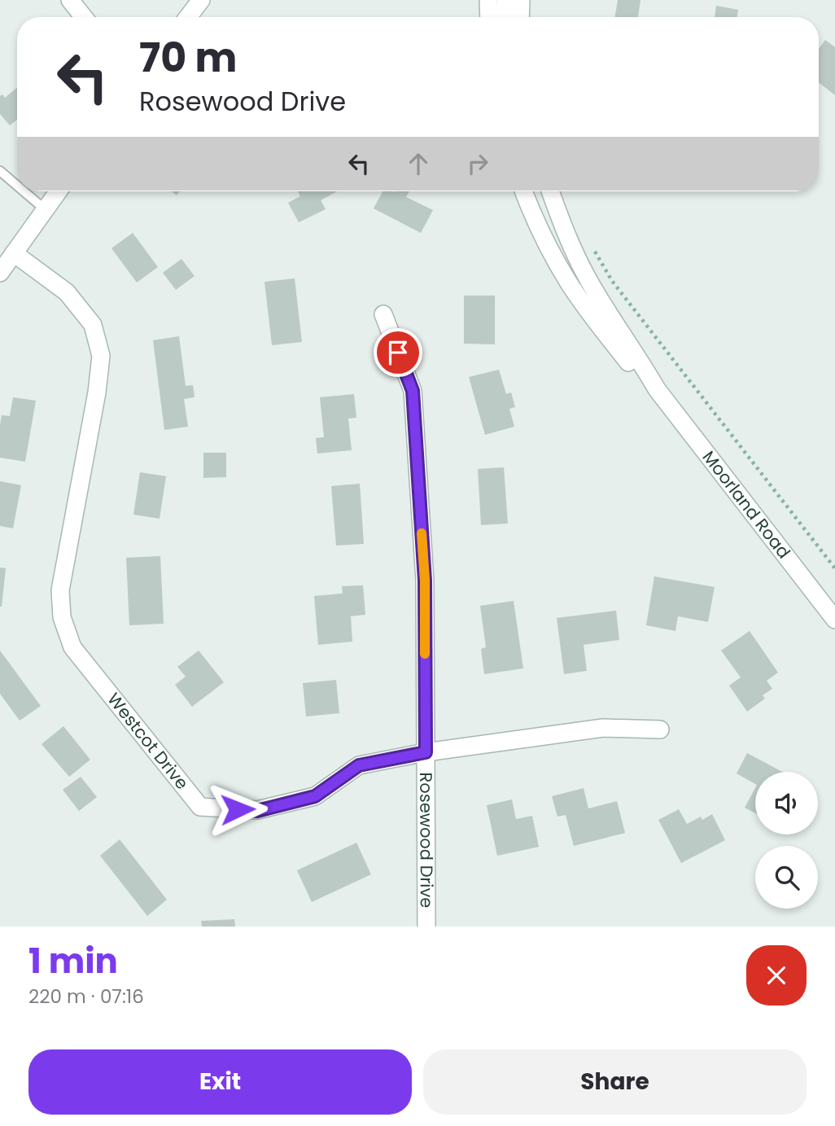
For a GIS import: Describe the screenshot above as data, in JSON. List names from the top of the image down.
{
  "streets": {
    "street": ["Moorland Road", "Westcot Drive", "Rosewood Drive"]
  },
  "crossings": [
    ["Westcot Drive", "Rosewood Drive"]
  ],
  "page": {
    "turn": ["70 m", "Rosewood Drive"],
    "heading": ["1 min", "220 m · 07:16"],
    "buttons": ["Exit", "Share"]
  }
}
